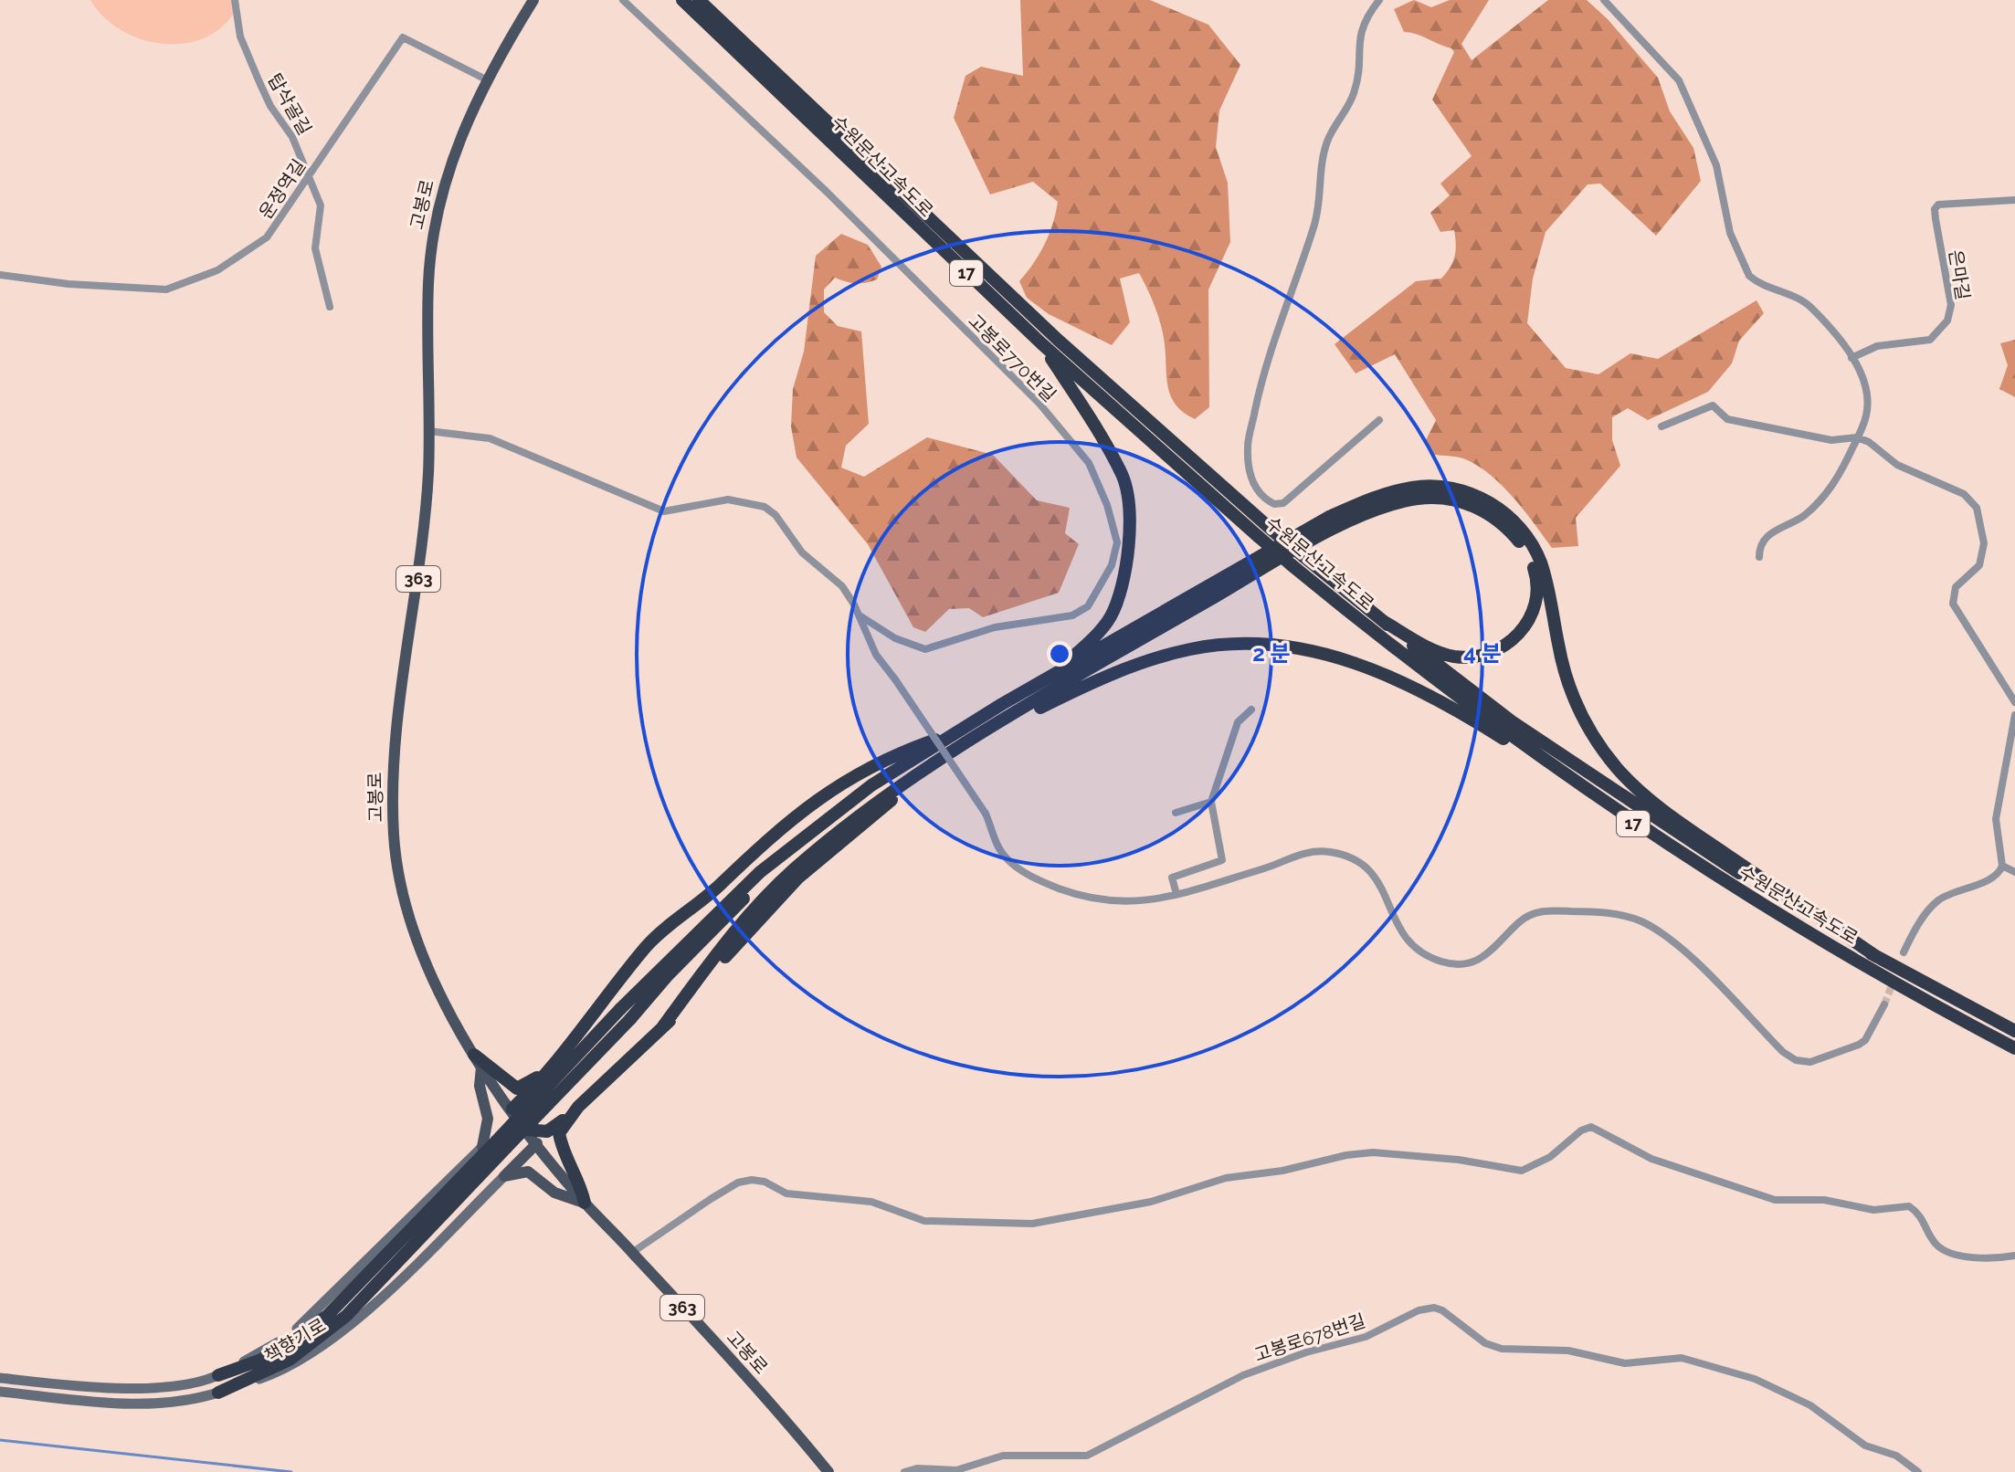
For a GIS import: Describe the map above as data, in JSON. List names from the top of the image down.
{
  "streets": {
    "highway": ["수원문산고속도로", "17"],
    "main road": ["고봉로", "363", "책향기로"],
    "street": [
      "탑삭골길",
      "운정역길",
      "은마길",
      "고봉로770번길",
      "고봉로678번길"
    ]
  },
  "crossings": [
    ["탑삭골길", "운정역길"],
    ["운정역길", "고봉로"]
  ],
  "rings": ["2 분", "4 분"]
}
